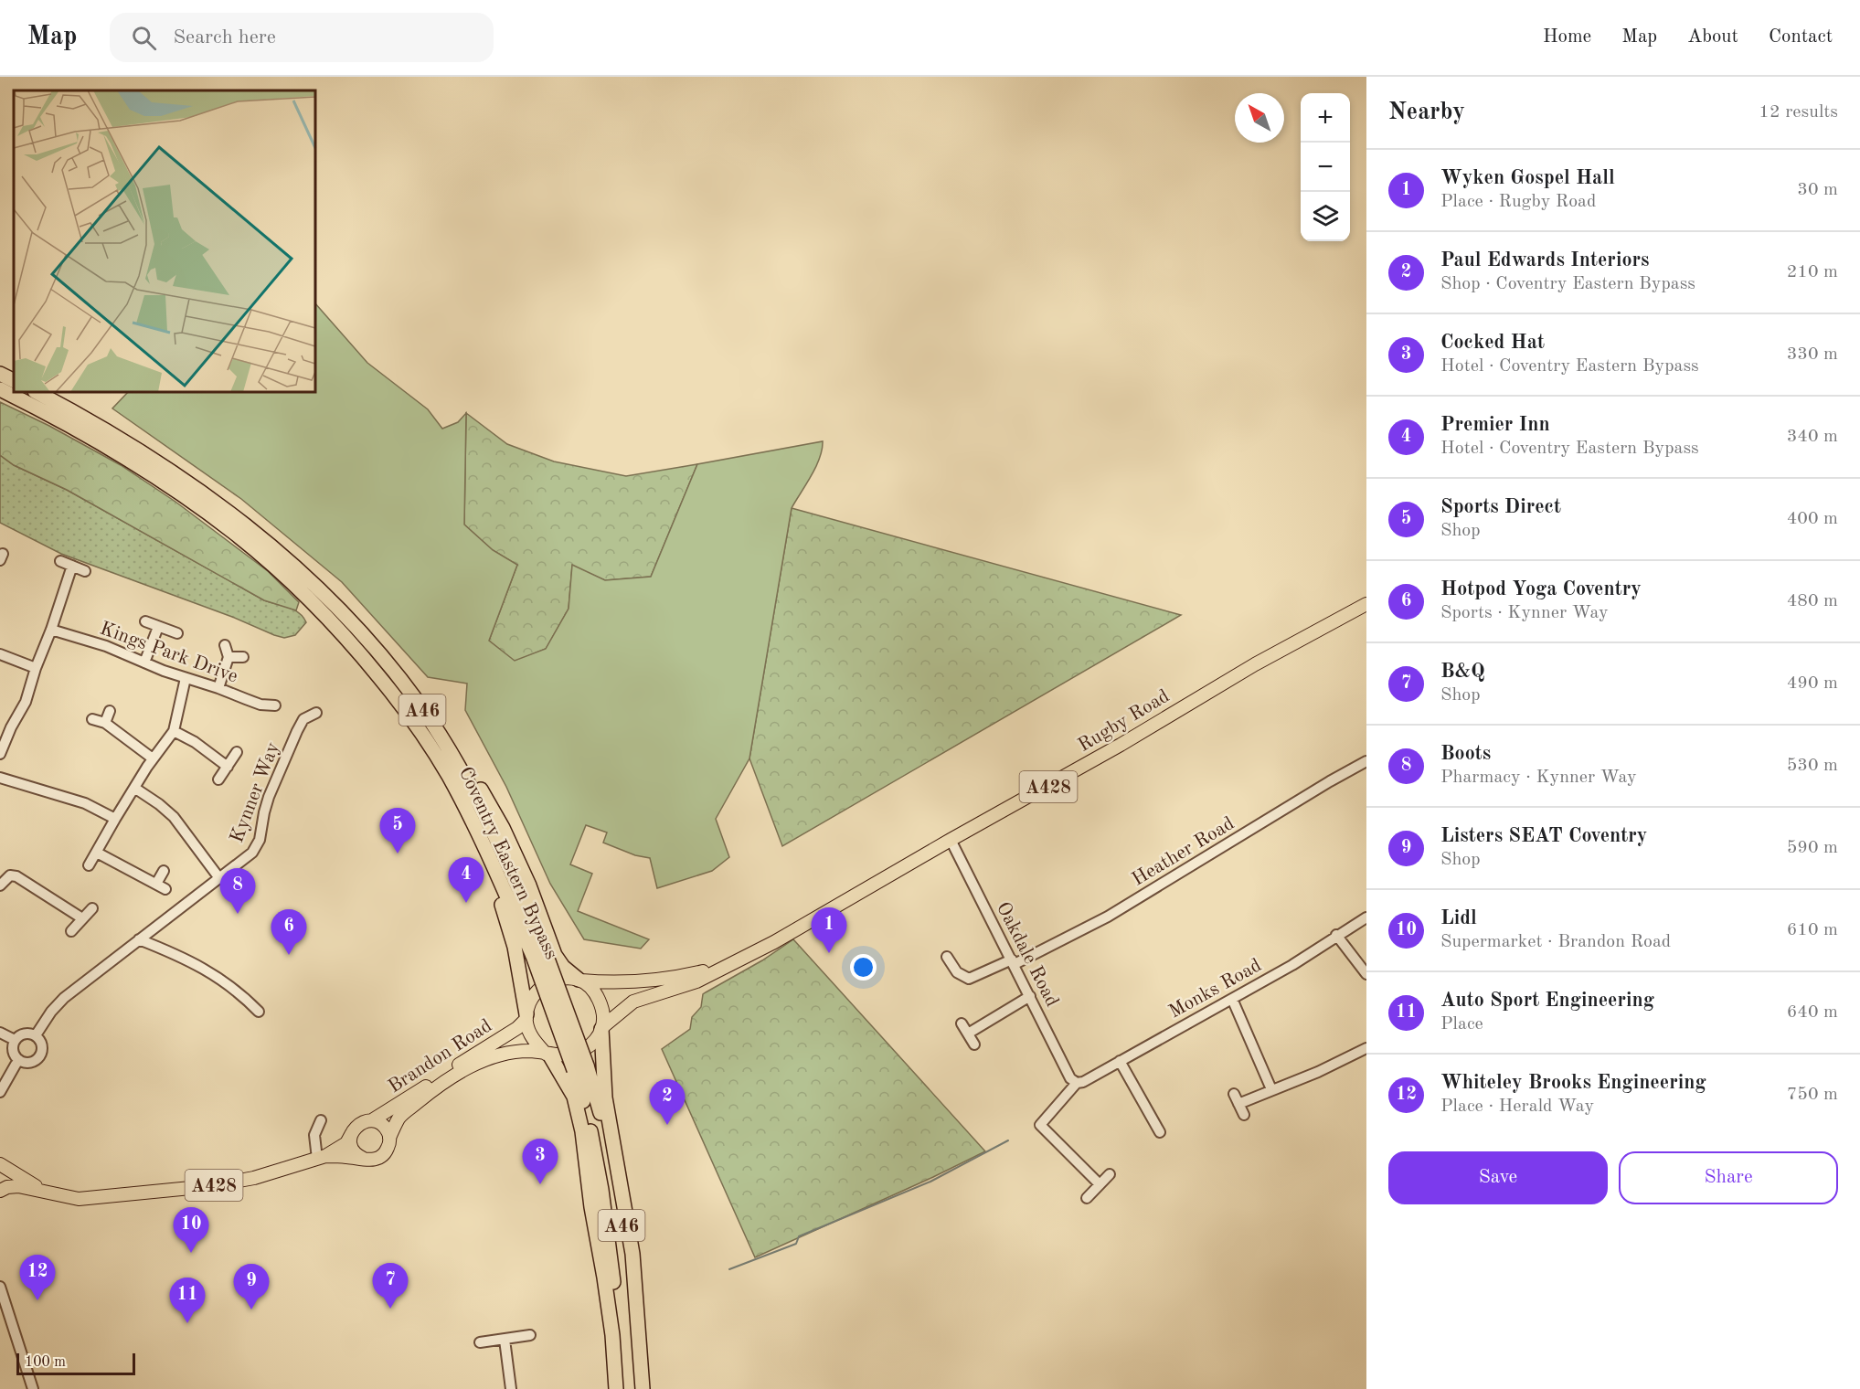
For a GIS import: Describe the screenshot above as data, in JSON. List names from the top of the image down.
{
  "streets": {
    "highway": ["A46", "Coventry Eastern Bypass"],
    "main road": ["Rugby Road", "A428", "Brandon Road"],
    "street": [
      "Kings Park Drive",
      "Kynner Way",
      "Heather Road",
      "Oakdale Road",
      "Monks Road"
    ]
  },
  "crossings": [
    ["Rugby Road", "Oakdale Road"],
    ["Rugby Road", "Brandon Road"],
    ["A428", "Brandon Road"],
    ["Heather Road", "Oakdale Road"],
    ["Oakdale Road", "Monks Road"]
  ],
  "scale_bar": "100 m",
  "north": "top left",
  "page": {
    "header": "Map",
    "search": "Search here",
    "nav": [
      "Home",
      "Map",
      "About",
      "Contact"
    ],
    "heading": ["Nearby", "12 results"],
    "map_buttons": ["+", "−"],
    "list": [
      {
        "mark": "1",
        "name": "Wyken Gospel Hall",
        "note": "Place · Rugby Road",
        "value": "30 m"
      },
      {
        "mark": "2",
        "name": "Paul Edwards Interiors",
        "note": "Shop · Coventry Eastern Bypass",
        "value": "210 m"
      },
      {
        "mark": "3",
        "name": "Cocked Hat",
        "note": "Hotel · Coventry Eastern Bypass",
        "value": "330 m"
      },
      {
        "mark": "4",
        "name": "Premier Inn",
        "note": "Hotel · Coventry Eastern Bypass",
        "value": "340 m"
      },
      {
        "mark": "5",
        "name": "Sports Direct",
        "note": "Shop",
        "value": "400 m"
      },
      {
        "mark": "6",
        "name": "Hotpod Yoga Coventry",
        "note": "Sports · Kynner Way",
        "value": "480 m"
      },
      {
        "mark": "7",
        "name": "B&Q",
        "note": "Shop",
        "value": "490 m"
      },
      {
        "mark": "8",
        "name": "Boots",
        "note": "Pharmacy · Kynner Way",
        "value": "530 m"
      },
      {
        "mark": "9",
        "name": "Listers SEAT Coventry",
        "note": "Shop",
        "value": "590 m"
      },
      {
        "mark": "10",
        "name": "Lidl",
        "note": "Supermarket · Brandon Road",
        "value": "610 m"
      },
      {
        "mark": "11",
        "name": "Auto Sport Engineering",
        "note": "Place",
        "value": "640 m"
      },
      {
        "mark": "12",
        "name": "Whiteley Brooks Engineering",
        "note": "Place · Herald Way",
        "value": "750 m"
      }
    ],
    "pins": [
      "5",
      "4",
      "8",
      "1",
      "6",
      "2",
      "3",
      "10",
      "12",
      "7",
      "9",
      "11"
    ],
    "buttons": ["Save", "Share"],
    "scale": "100 m"
  }
}
